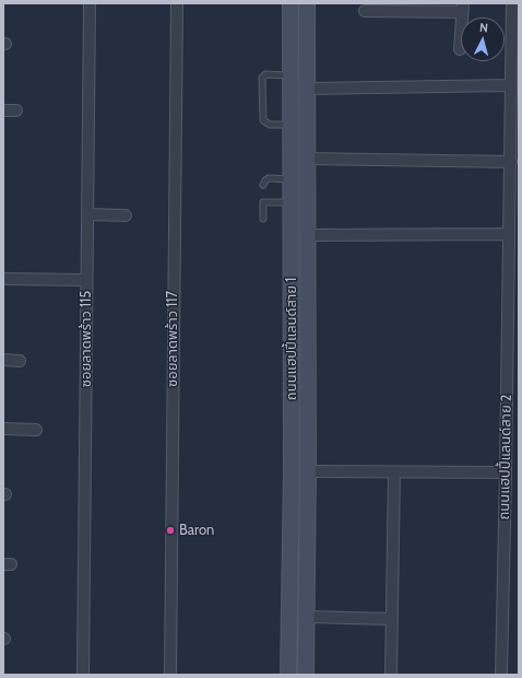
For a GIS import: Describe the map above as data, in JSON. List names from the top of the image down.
{
  "streets": {
    "street": [
      "ซอยลาดพร้าว 115",
      "ซอยลาดพร้าว 117",
      "ถนนแฮปปี้แลนด์สาย 1",
      "ถนนแฮปปี้แลนด์สาย 2"
    ]
  },
  "places": ["Baron"],
  "north": "top"
}
